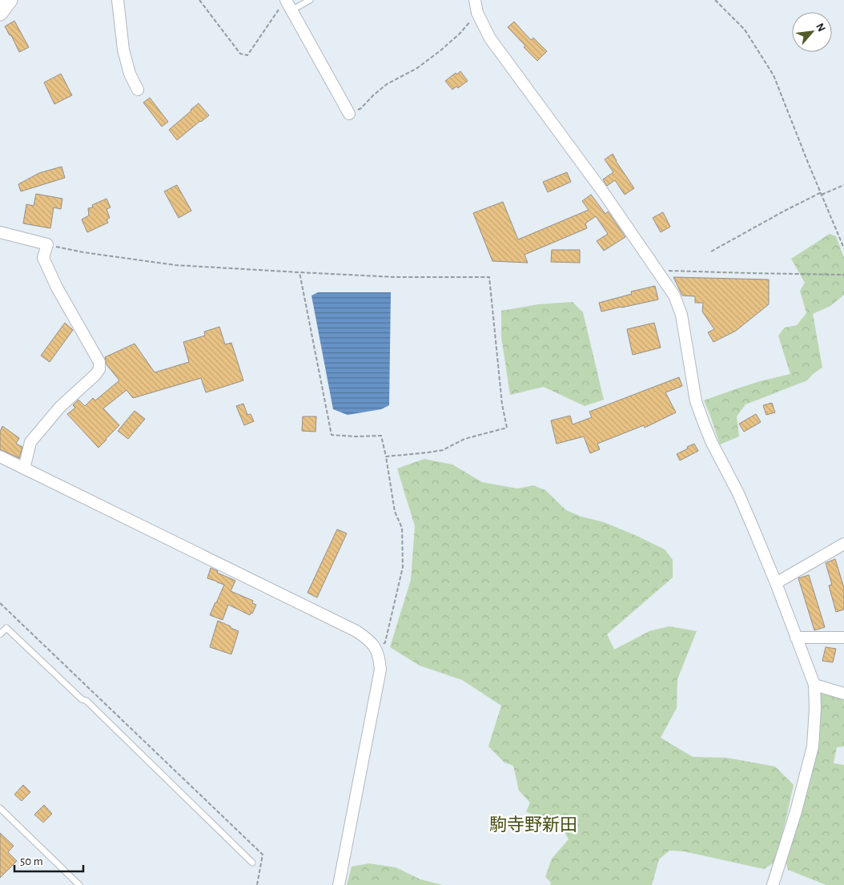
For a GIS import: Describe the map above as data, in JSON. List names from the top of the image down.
{
  "districts": ["駒寺野新田"],
  "scale_bar": "50 m",
  "north": "top right"
}
